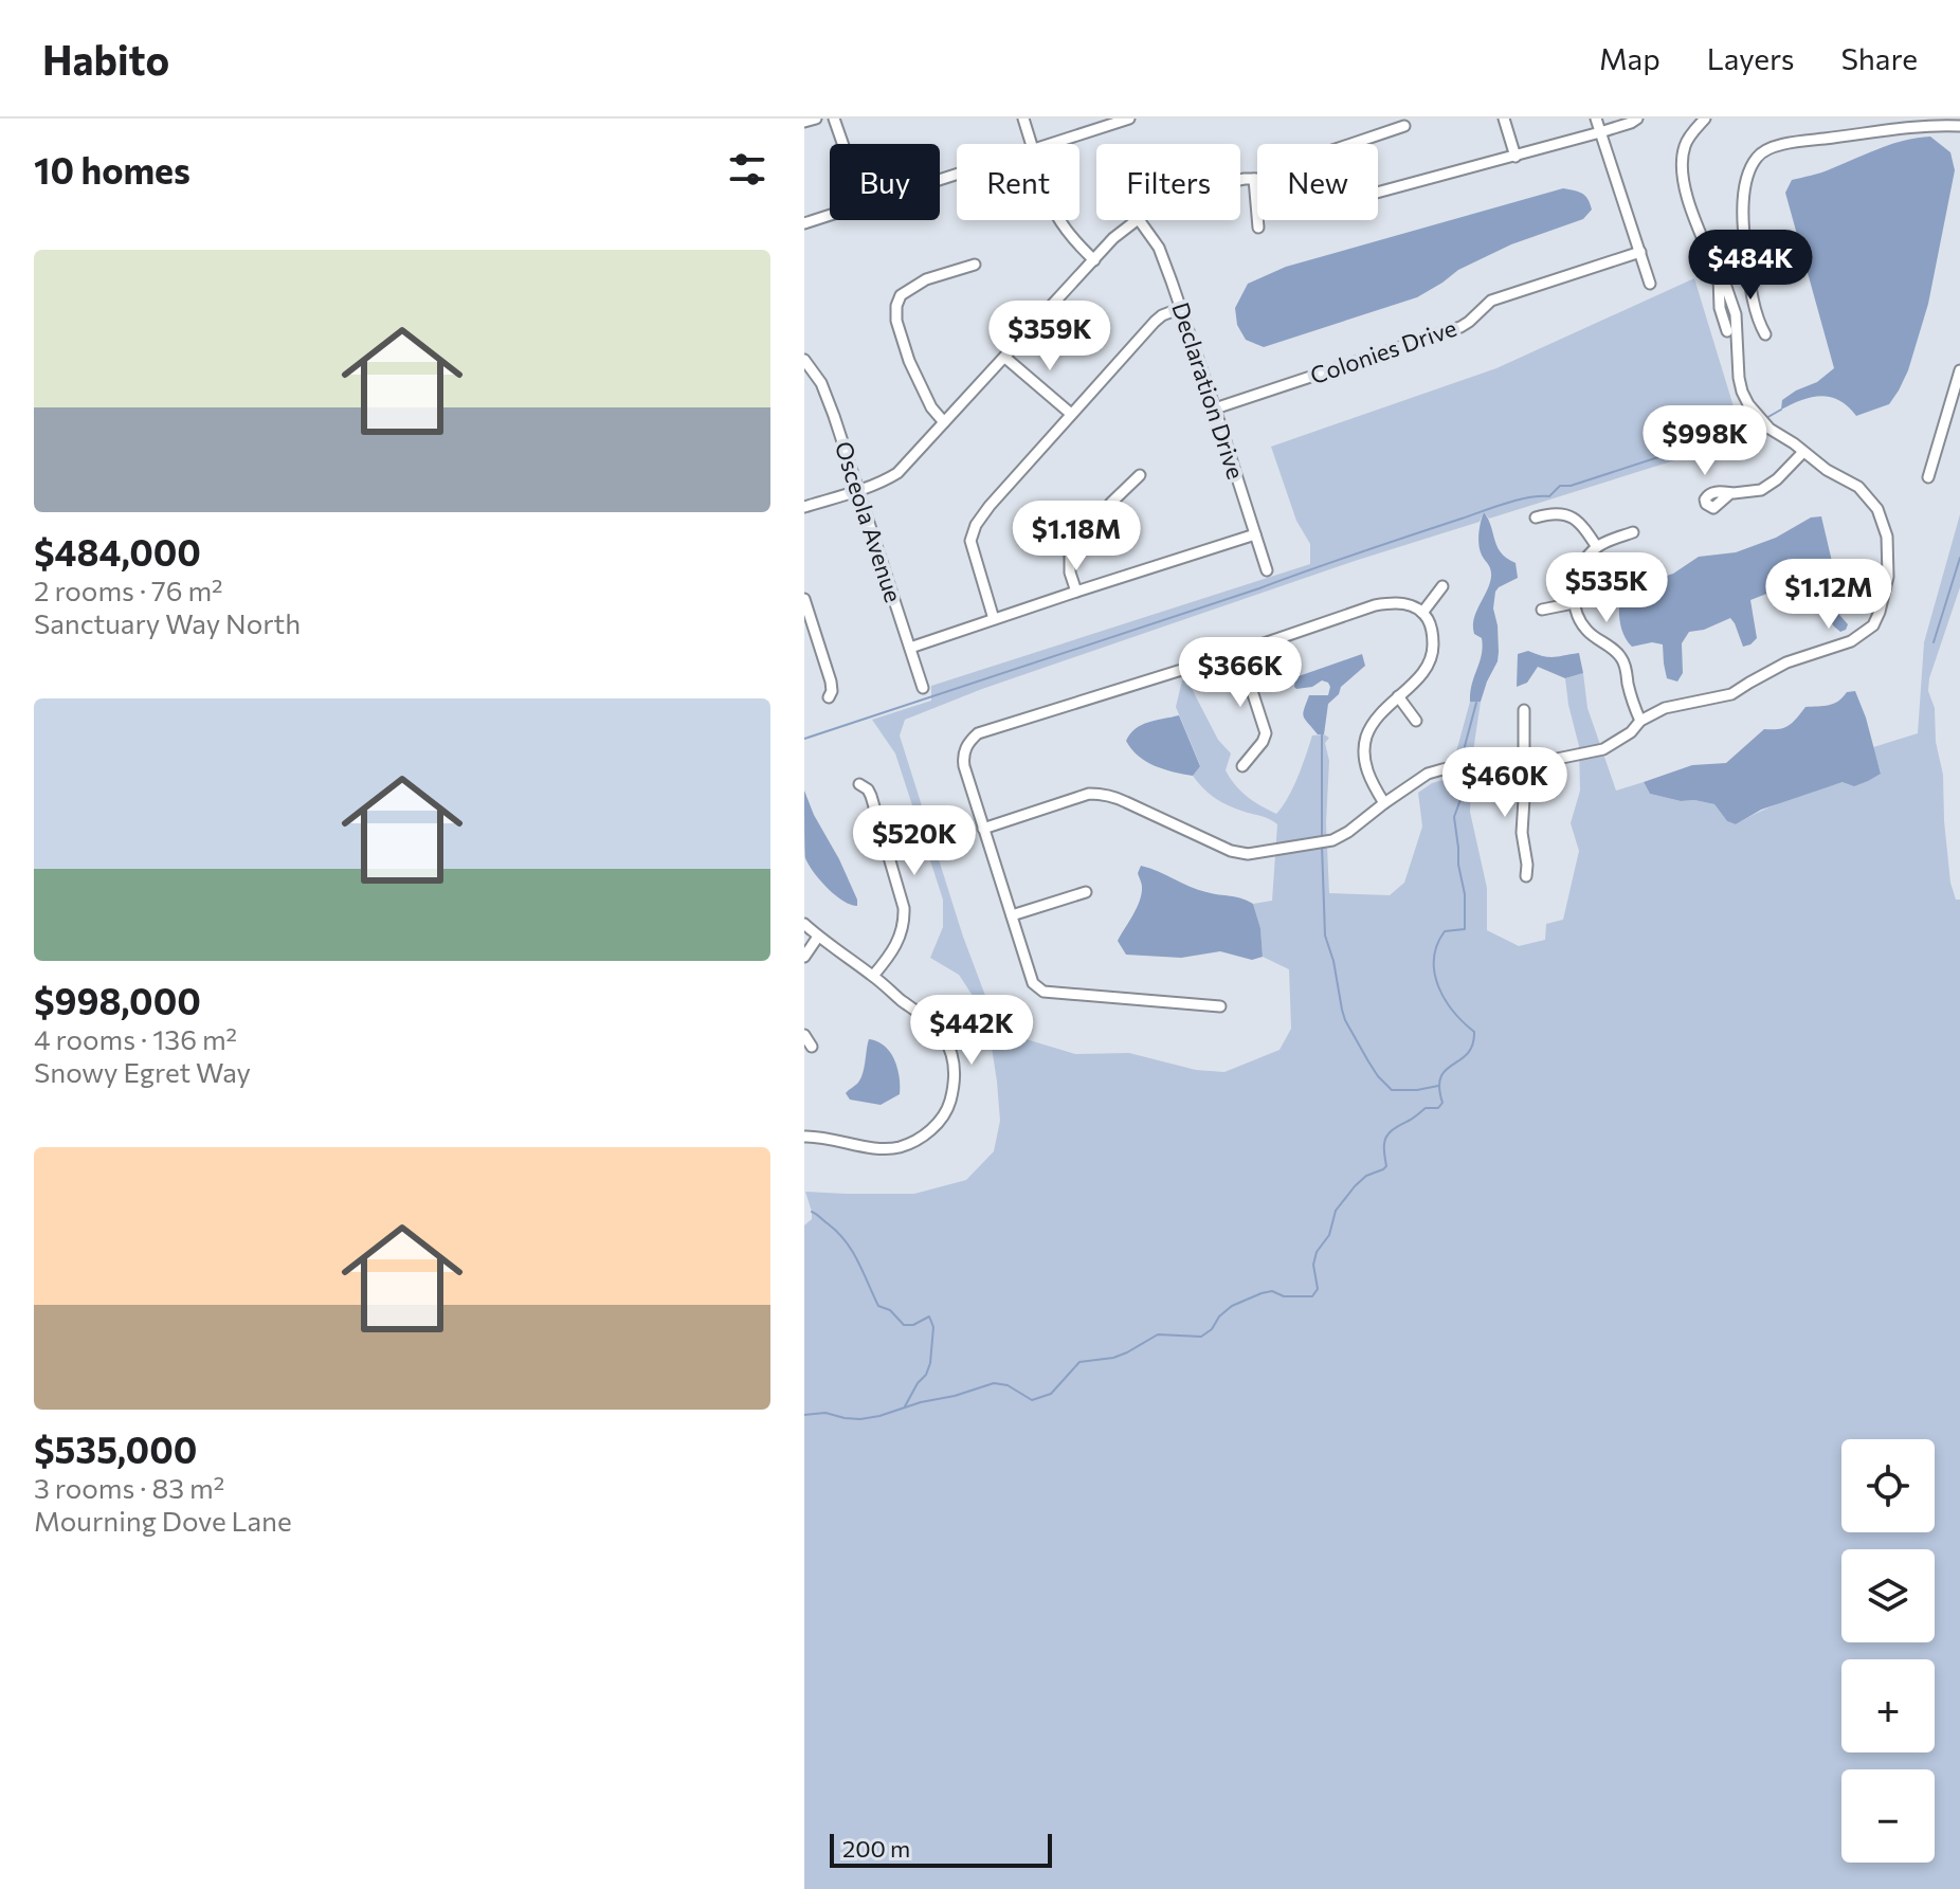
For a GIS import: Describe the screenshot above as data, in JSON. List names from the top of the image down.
{
  "streets": {
    "street": ["Colonies Drive", "Declaration Drive", "Osceola Avenue"]
  },
  "crossings": [
    ["Colonies Drive", "Declaration Drive"]
  ],
  "scale_bar": "200 m",
  "page": {
    "header": "Habito",
    "nav": ["Map", "Layers", "Share"],
    "heading": "10 homes",
    "chip": [
      "Buy",
      "Rent",
      "Filters",
      "New"
    ],
    "list": [
      {
        "name": "$484,000",
        "note": "2 rooms · 76 m² · Sanctuary Way North"
      },
      {
        "name": "$998,000",
        "note": "4 rooms · 136 m² · Snowy Egret Way"
      },
      {
        "name": "$535,000",
        "note": "3 rooms · 83 m² · Mourning Dove Lane"
      }
    ],
    "price": [
      "$484K",
      "$359K",
      "$998K",
      "$1.18M",
      "$535K",
      "$1.12M",
      "$366K",
      "$460K",
      "$520K",
      "$442K"
    ],
    "map_buttons": ["+", "−"],
    "scale": "200 m"
  }
}
